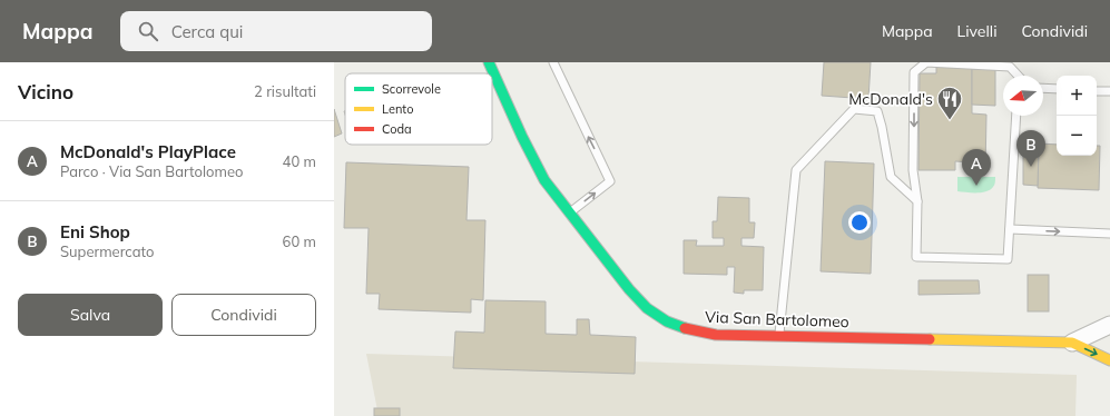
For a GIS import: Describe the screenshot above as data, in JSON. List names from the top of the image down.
{
  "streets": {
    "street": ["Via San Bartolomeo"]
  },
  "places": {
    "restaurant": ["McDonald's"]
  },
  "legend": ["Scorrevole", "Lento", "Coda"],
  "north": "left",
  "page": {
    "header": "Mappa",
    "search": "Cerca qui",
    "nav": ["Mappa", "Livelli", "Condividi"],
    "heading": ["Vicino", "2 risultati"],
    "map_buttons": ["+", "−"],
    "list": [
      {
        "mark": "A",
        "name": "McDonald's PlayPlace",
        "note": "Parco · Via San Bartolomeo",
        "value": "40 m"
      },
      {
        "mark": "B",
        "name": "Eni Shop",
        "note": "Supermercato",
        "value": "60 m"
      }
    ],
    "pins": ["B", "A"],
    "buttons": ["Salva", "Condividi"]
  }
}
